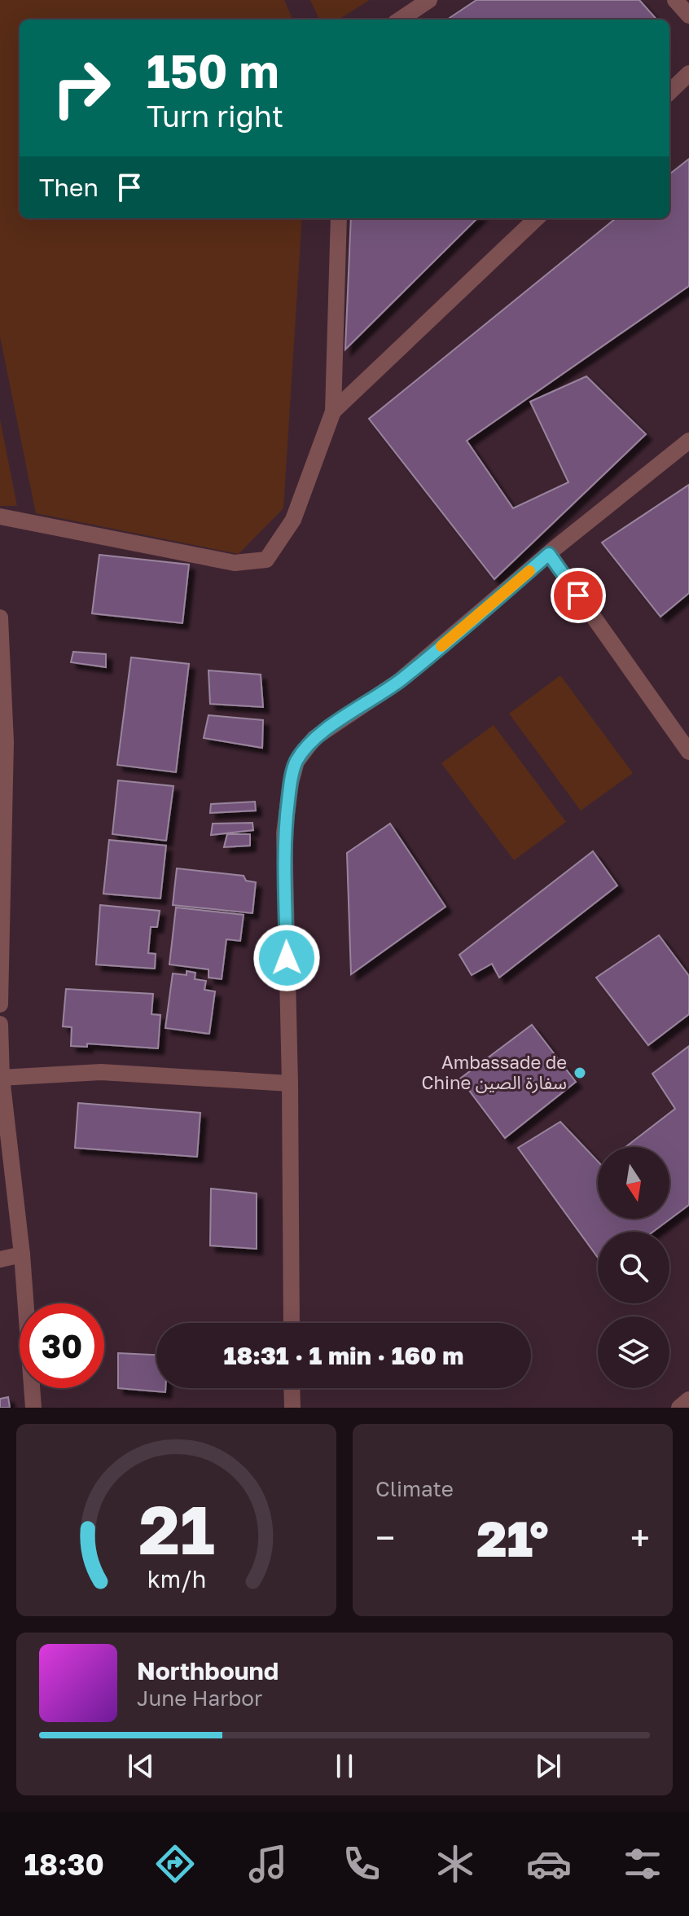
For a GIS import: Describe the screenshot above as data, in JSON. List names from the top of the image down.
{
  "places": ["Ambassade de Chine سفارة الصين"],
  "north": "bottom",
  "page": {
    "turn": ["150 m", "Turn right"],
    "then": "Then",
    "limit": "30",
    "trip": "18:31 · 1 min · 160 m",
    "tile": "Climate",
    "heat": ["−", "21°", "+"],
    "song": ["Northbound", "June Harbor"],
    "tabs": "18:30",
    "gauge": ["21", "km/h"]
  }
}
